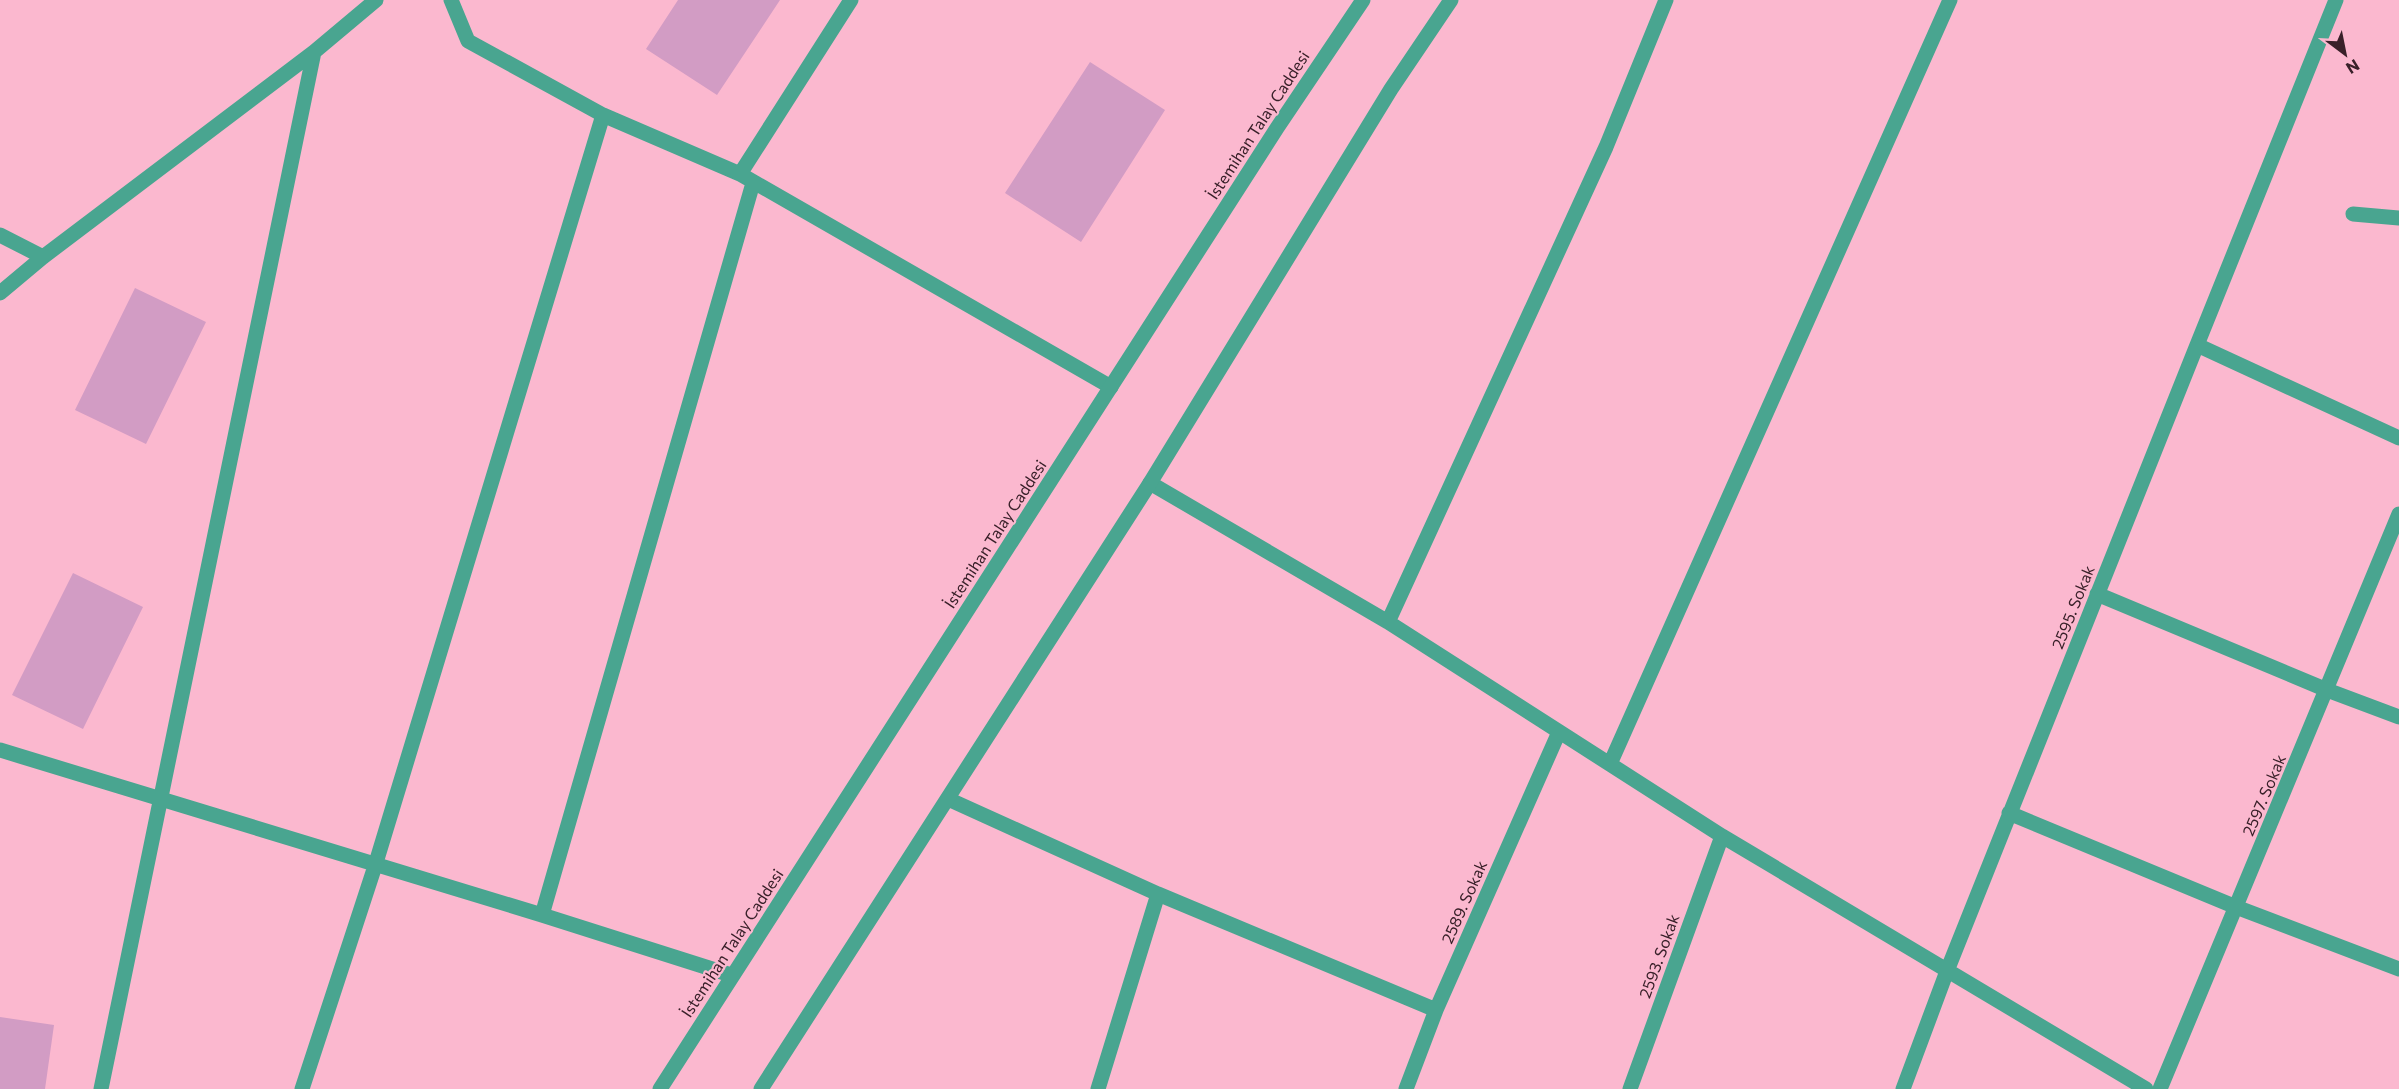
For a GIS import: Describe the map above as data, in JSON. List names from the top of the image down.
{
  "streets": {
    "street": [
      "İstemihan Talay Caddesi",
      "2595. Sokak",
      "2597. Sokak",
      "2589. Sokak",
      "2593. Sokak"
    ]
  },
  "north": "bottom right"
}
